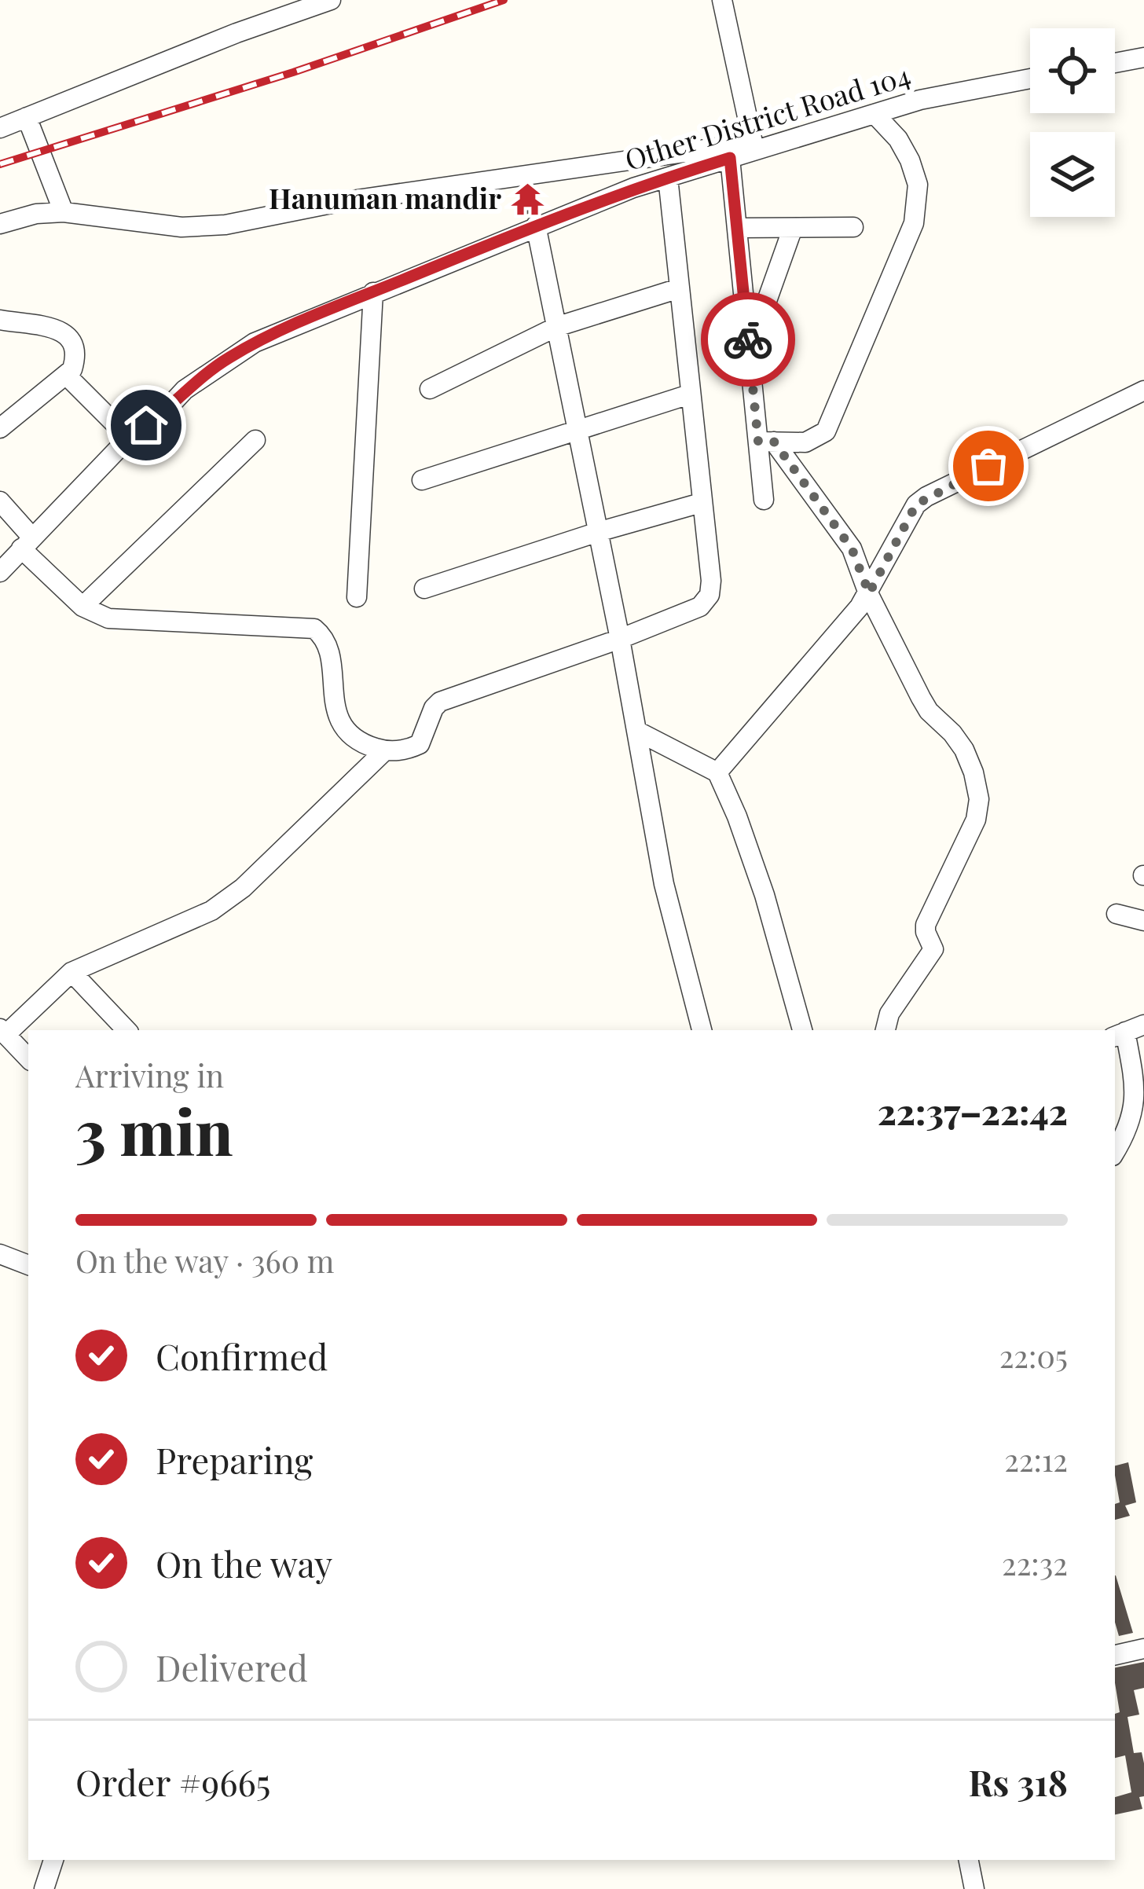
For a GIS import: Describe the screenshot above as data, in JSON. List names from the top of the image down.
{
  "streets": {
    "street": ["Other District Road 104"]
  },
  "places": {
    "temple": ["Hanuman mandir"]
  },
  "page": {
    "heading": ["3 min", "Arriving in", "22:37–22:42"],
    "panel": ["Order #9665", "Rs 318"],
    "bar": "On the way · 360 m",
    "list": [
      ["Confirmed", "22:05"],
      ["Preparing", "22:12"],
      ["On the way", "22:32"],
      "Delivered"
    ]
  }
}
